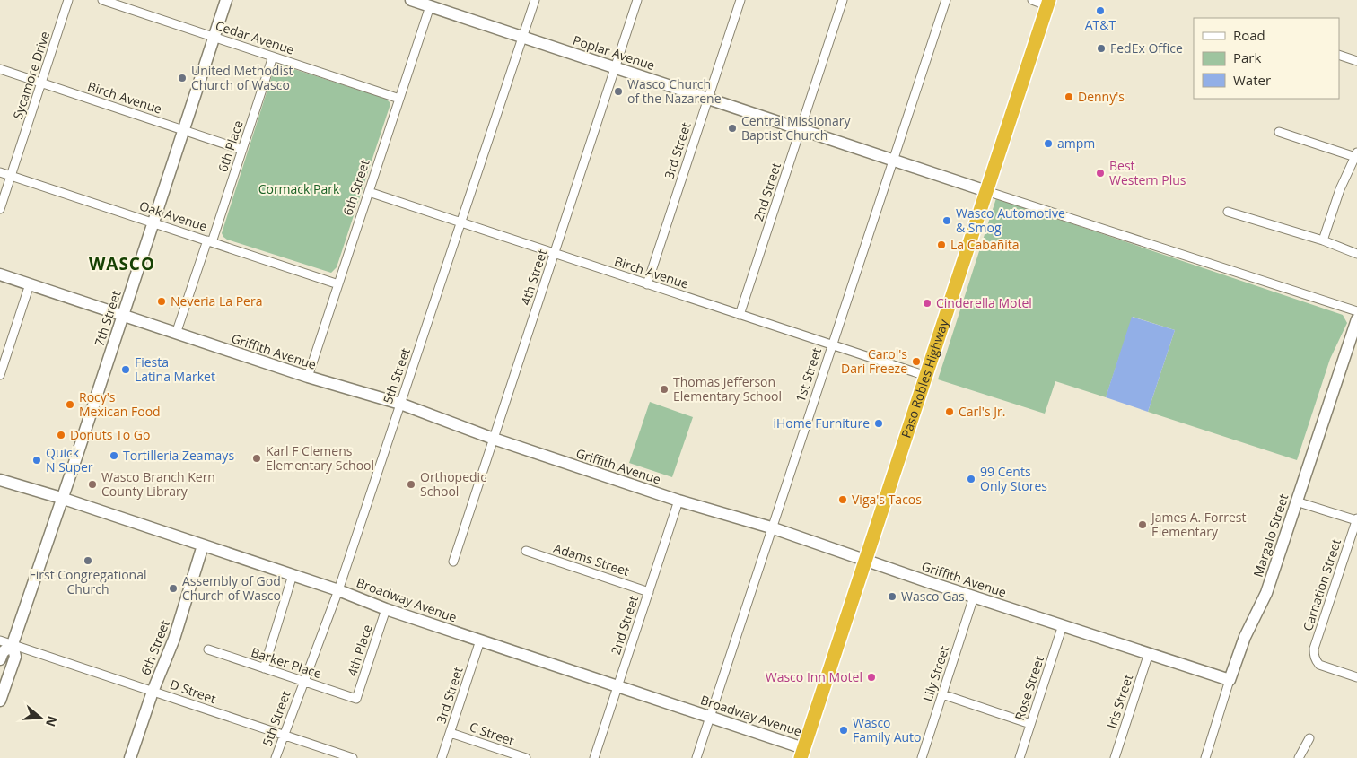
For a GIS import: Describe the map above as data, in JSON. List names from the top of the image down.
{
  "streets": {
    "highway": ["Paso Robles Highway"],
    "street": [
      "Cedar Avenue",
      "Poplar Avenue",
      "Sycamore Drive",
      "Birch Avenue",
      "6th Place",
      "3rd Street",
      "6th Street",
      "2nd Street",
      "Oak Avenue",
      "4th Street",
      "7th Street",
      "Griffith Avenue",
      "1st Street",
      "5th Street",
      "Margalo Street",
      "Adams Street",
      "Carnation Street",
      "Broadway Avenue",
      "4th Place",
      "Barker Place",
      "Lily Street",
      "Rose Street",
      "D Street",
      "Iris Street",
      "C Street"
    ]
  },
  "crossings": [
    ["Cedar Avenue", "6th Place"],
    ["Cedar Avenue", "6th Street"],
    ["Cedar Avenue", "7th Street"],
    ["Poplar Avenue", "3rd Street"],
    ["Poplar Avenue", "6th Street"],
    ["Poplar Avenue", "2nd Street"],
    ["Poplar Avenue", "4th Street"],
    ["Poplar Avenue", "1st Street"],
    ["Poplar Avenue", "5th Street"],
    ["Poplar Avenue", "Paso Robles Highway"],
    ["Sycamore Drive", "Birch Avenue"],
    ["Sycamore Drive", "Oak Avenue"],
    ["Birch Avenue", "6th Place"],
    ["Birch Avenue", "3rd Street"],
    ["Birch Avenue", "6th Street"],
    ["Birch Avenue", "2nd Street"],
    ["Birch Avenue", "4th Street"],
    ["Birch Avenue", "7th Street"],
    ["Birch Avenue", "1st Street"],
    ["Birch Avenue", "5th Street"],
    ["Birch Avenue", "Paso Robles Highway"],
    ["6th Place", "Oak Avenue"],
    ["6th Place", "Griffith Avenue"],
    ["3rd Street", "Broadway Avenue"],
    ["3rd Street", "C Street"],
    ["6th Street", "Oak Avenue"],
    ["6th Street", "Griffith Avenue"],
    ["6th Street", "Broadway Avenue"],
    ["6th Street", "D Street"],
    ["2nd Street", "Griffith Avenue"],
    ["2nd Street", "Adams Street"],
    ["2nd Street", "Broadway Avenue"],
    ["Oak Avenue", "7th Street"],
    ["4th Street", "Griffith Avenue"],
    ["7th Street", "Griffith Avenue"],
    ["7th Street", "Broadway Avenue"],
    ["7th Street", "D Street"],
    ["Griffith Avenue", "1st Street"],
    ["Griffith Avenue", "5th Street"],
    ["Griffith Avenue", "Paso Robles Highway"],
    ["Griffith Avenue", "Margalo Street"],
    ["Griffith Avenue", "Lily Street"],
    ["Griffith Avenue", "Rose Street"],
    ["Griffith Avenue", "Iris Street"],
    ["1st Street", "Broadway Avenue"],
    ["5th Street", "Broadway Avenue"],
    ["5th Street", "Barker Place"],
    ["5th Street", "D Street"],
    ["Paso Robles Highway", "Broadway Avenue"],
    ["Broadway Avenue", "4th Place"],
    ["4th Place", "Barker Place"]
  ],
  "districts": ["WASCO"],
  "parks": ["Cormack Park"],
  "places": [
    "AT&T",
    "FedEx Office",
    "United Methodist Church of Wasco",
    "Wasco Church of the Nazarene",
    "Denny's",
    "Central Missionary Baptist Church",
    "ampm",
    "Best Western Plus",
    "Wasco Automotive & Smog",
    "La Cabañita",
    "Neveria La Pera",
    "Cinderella Motel",
    "Carol's Dari Freeze",
    "Fiesta Latina Market",
    "Thomas Jefferson Elementary School",
    "Rocy's Mexican Food",
    "Carl's Jr.",
    "iHome Furniture",
    "Donuts To Go",
    "Tortilleria Zeamays",
    "Karl F Clemens Elementary School",
    "Quick N Super",
    "99 Cents Only Stores",
    "Wasco Branch Kern County Library",
    "Orthopedic School",
    "Viga's Tacos",
    "James A. Forrest Elementary",
    "First Congregational Church",
    "Assembly of God Church of Wasco",
    "Wasco Gas",
    "Wasco Inn Motel",
    "Wasco Family Auto"
  ],
  "legend": ["Road", "Park", "Water"],
  "north": "right"
}
